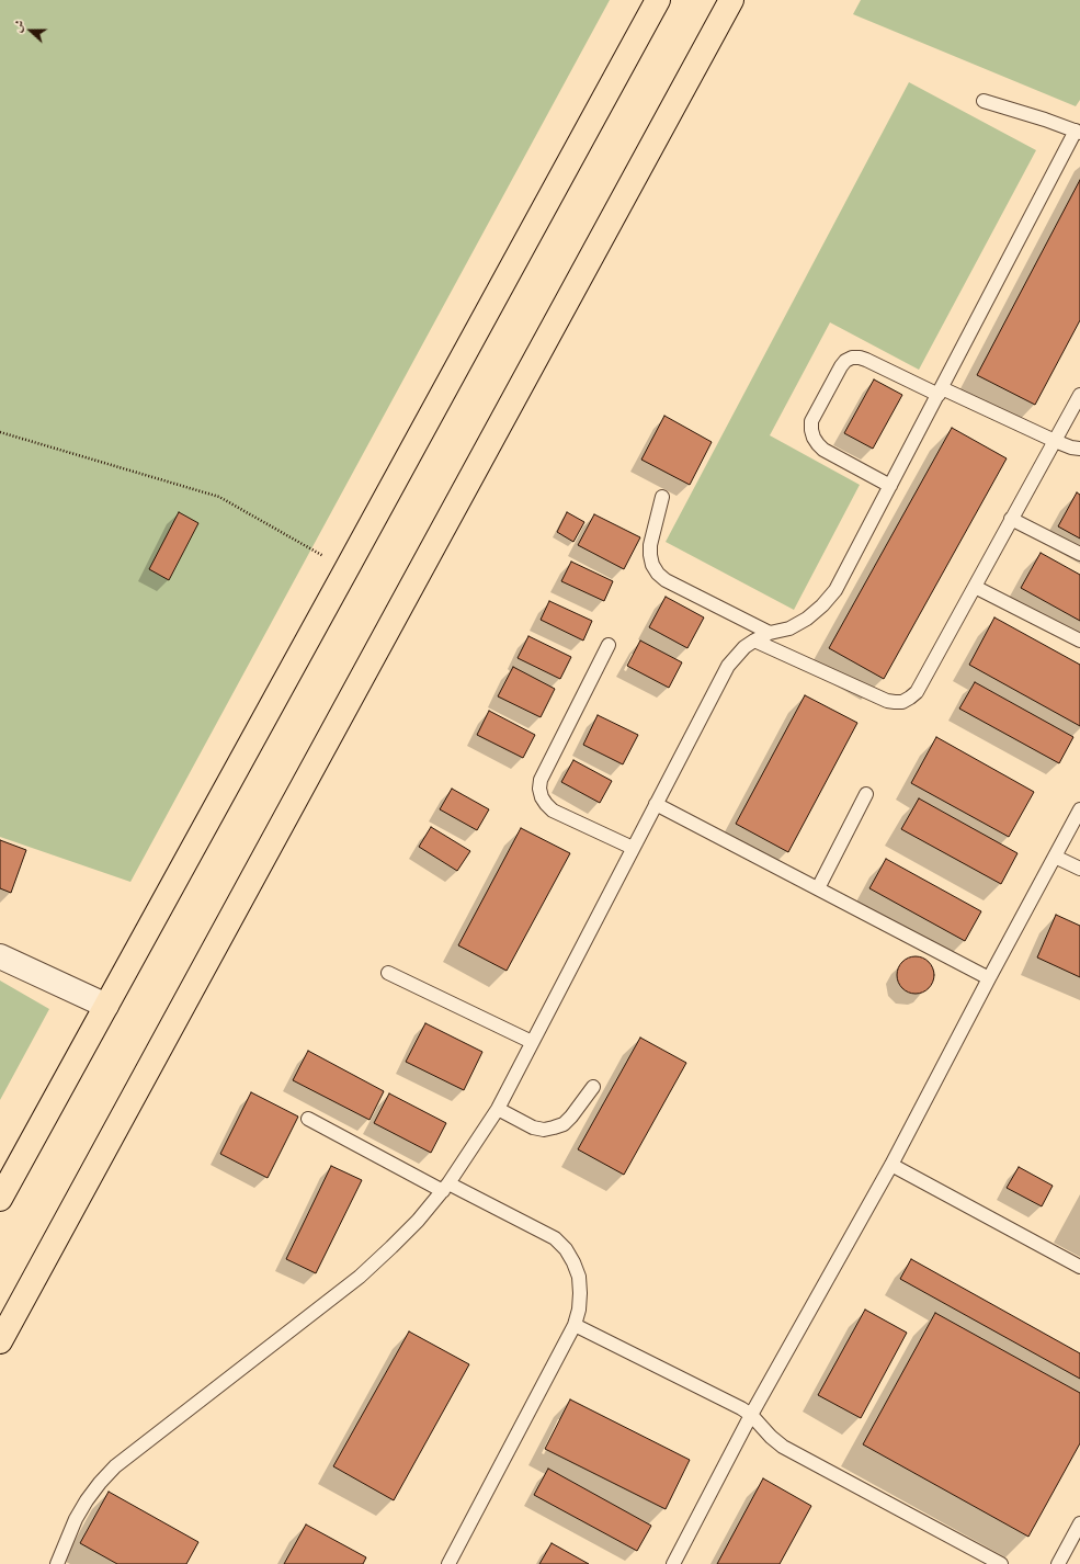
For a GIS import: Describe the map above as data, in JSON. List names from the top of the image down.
{
  "north": "left"
}
